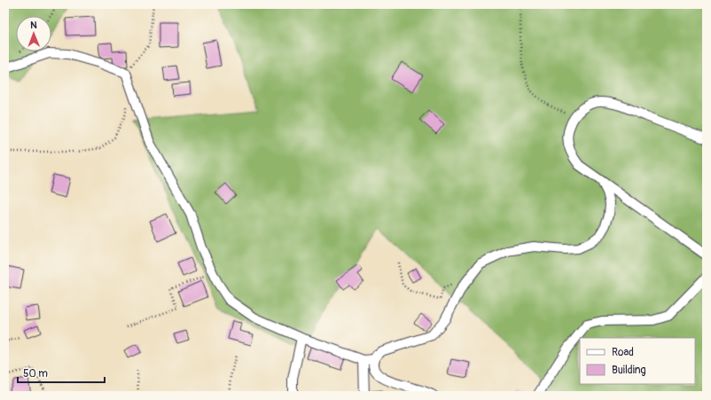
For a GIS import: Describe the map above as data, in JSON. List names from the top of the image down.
{
  "legend": ["Road", "Building"],
  "scale_bar": "50 m",
  "north": "top"
}
